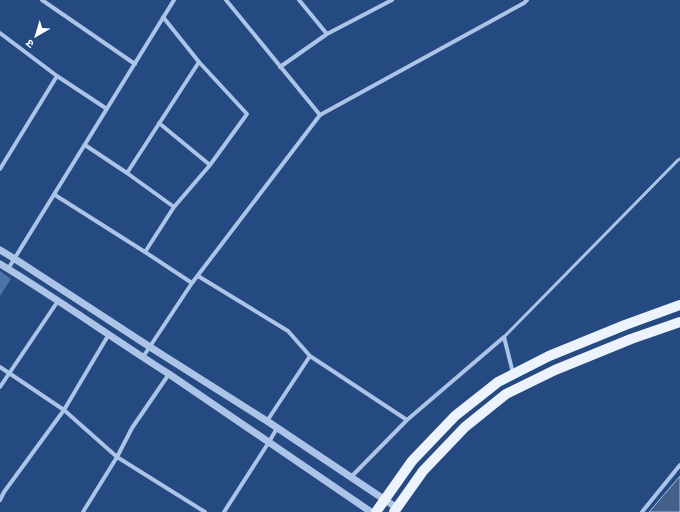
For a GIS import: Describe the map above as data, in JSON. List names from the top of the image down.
{
  "north": "bottom left"
}
